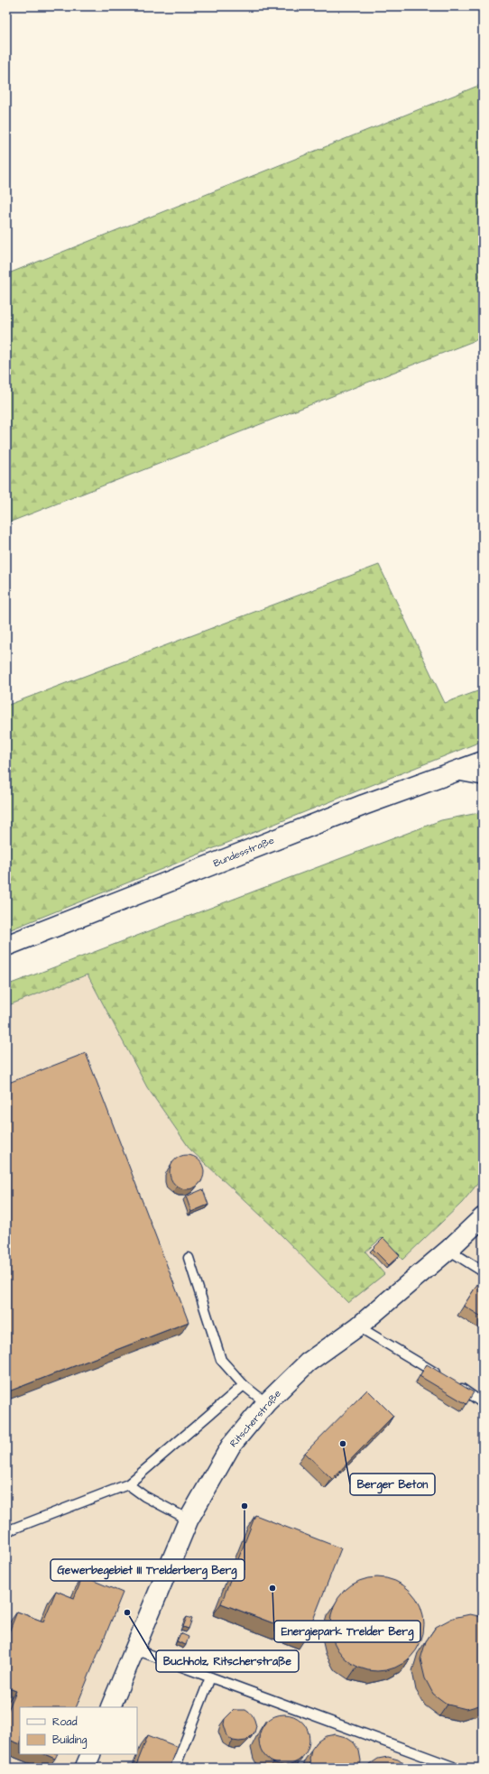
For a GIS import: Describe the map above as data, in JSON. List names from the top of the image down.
{
  "streets": {
    "main road": ["Bundesstraße"],
    "street": ["Ritscherstraße"]
  },
  "places": [
    "Berger Beton",
    "Gewerbegebiet III Trelderberg Berg",
    "Energiepark Trelder Berg",
    "Buchholz, Ritscherstraße"
  ],
  "legend": ["Road", "Building"]
}
